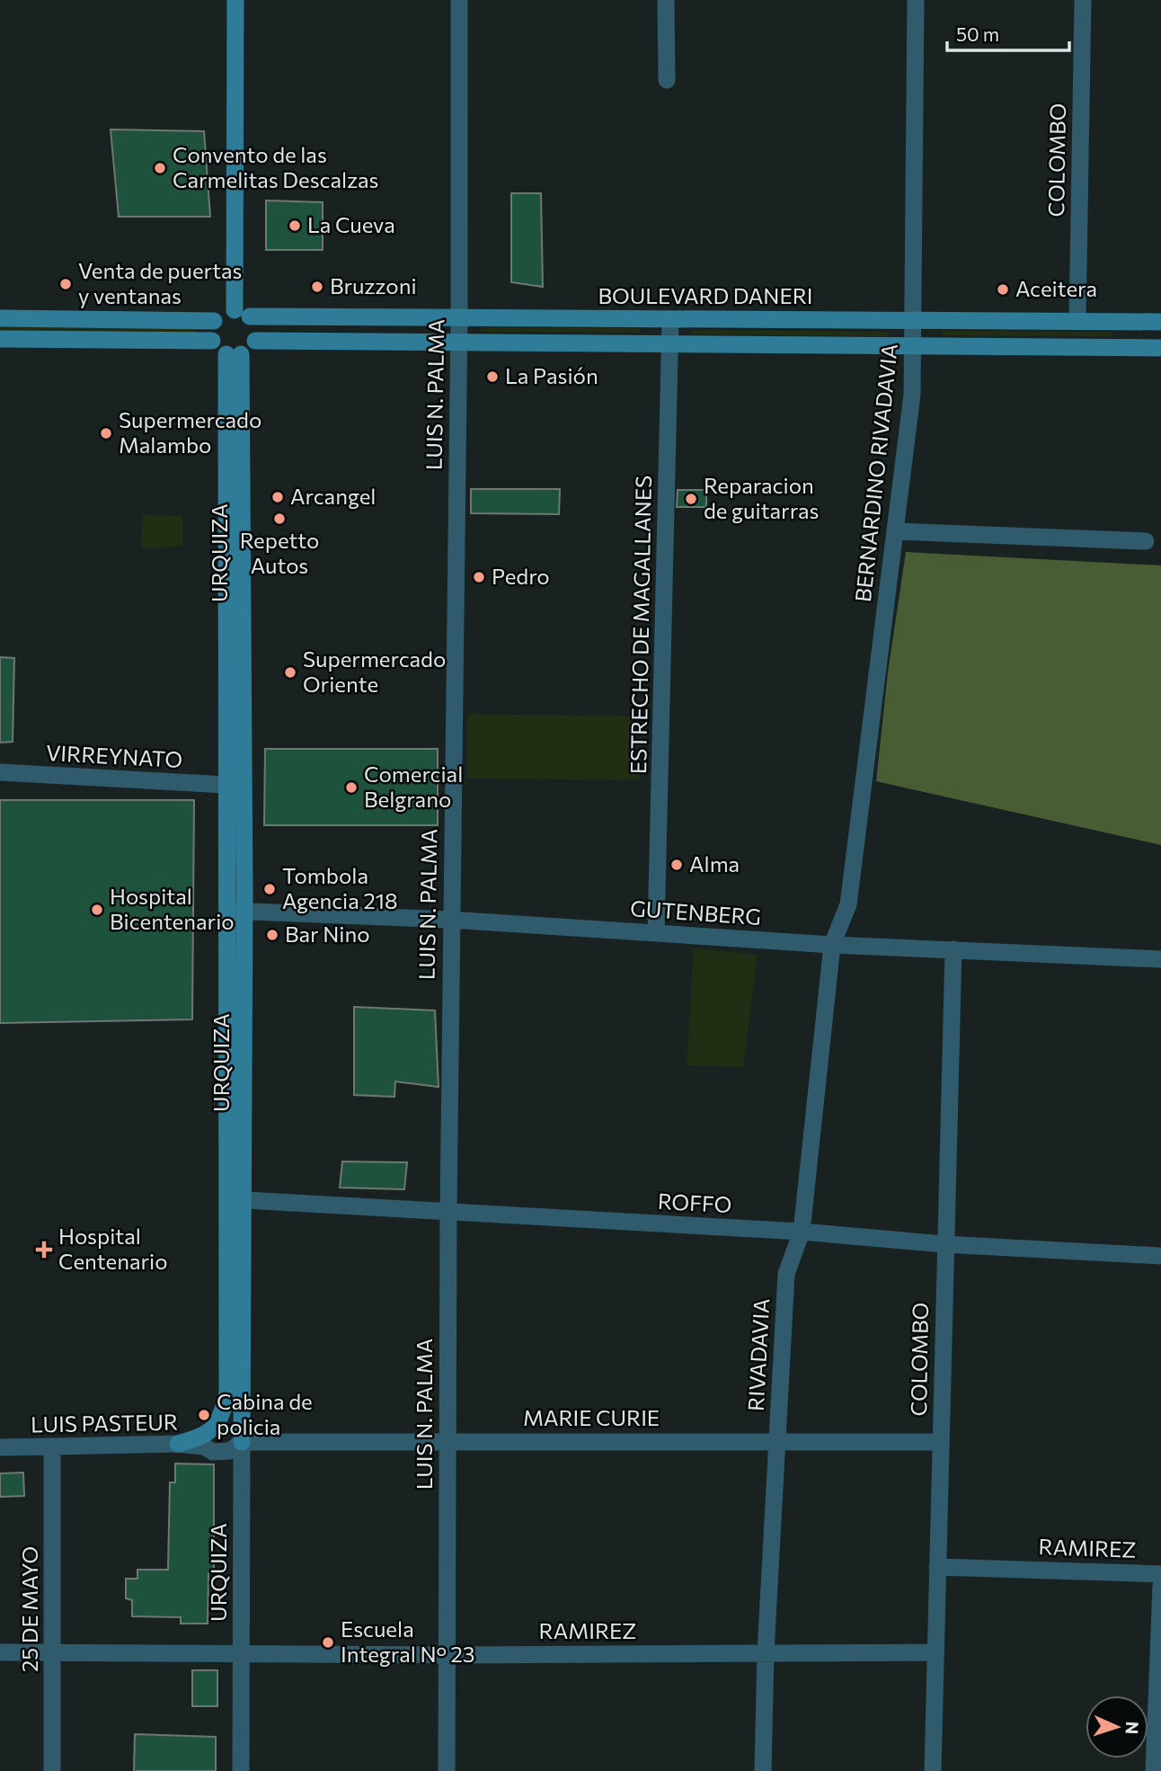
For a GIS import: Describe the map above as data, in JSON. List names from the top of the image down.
{
  "streets": {
    "main road": ["BOULEVARD DANERI", "URQUIZA"],
    "street": [
      "COLOMBO",
      "LUIS N. PALMA",
      "BERNARDINO RIVADAVIA",
      "ESTRECHO DE MAGALLANES",
      "VIRREYNATO",
      "GUTENBERG",
      "ROFFO",
      "RIVADAVIA",
      "MARIE CURIE",
      "LUIS PASTEUR",
      "RAMIREZ",
      "25 DE MAYO"
    ]
  },
  "crossings": [
    ["COLOMBO", "BOULEVARD DANERI"],
    ["COLOMBO", "GUTENBERG"],
    ["COLOMBO", "ROFFO"],
    ["COLOMBO", "MARIE CURIE"],
    ["COLOMBO", "RAMIREZ"],
    ["BOULEVARD DANERI", "LUIS N. PALMA"],
    ["BOULEVARD DANERI", "BERNARDINO RIVADAVIA"],
    ["BOULEVARD DANERI", "URQUIZA"],
    ["BOULEVARD DANERI", "ESTRECHO DE MAGALLANES"],
    ["LUIS N. PALMA", "GUTENBERG"],
    ["LUIS N. PALMA", "ROFFO"],
    ["LUIS N. PALMA", "MARIE CURIE"],
    ["LUIS N. PALMA", "RAMIREZ"],
    ["BERNARDINO RIVADAVIA", "GUTENBERG"],
    ["BERNARDINO RIVADAVIA", "RIVADAVIA"],
    ["URQUIZA", "VIRREYNATO"],
    ["URQUIZA", "GUTENBERG"],
    ["URQUIZA", "ROFFO"],
    ["URQUIZA", "MARIE CURIE"],
    ["URQUIZA", "LUIS PASTEUR"],
    ["URQUIZA", "RAMIREZ"],
    ["ESTRECHO DE MAGALLANES", "GUTENBERG"],
    ["GUTENBERG", "RIVADAVIA"],
    ["ROFFO", "RIVADAVIA"],
    ["RIVADAVIA", "MARIE CURIE"],
    ["RIVADAVIA", "RAMIREZ"],
    ["MARIE CURIE", "LUIS PASTEUR"],
    ["LUIS PASTEUR", "25 DE MAYO"],
    ["RAMIREZ", "25 DE MAYO"]
  ],
  "places": {
    "other": [
      "Convento de las Carmelitas Descalzas",
      "La Cueva",
      "Venta de puertas y ventanas",
      "Bruzzoni",
      "Aceitera",
      "La Pasión",
      "Supermercado Malambo",
      "Arcangel",
      "Reparacion de guitarras",
      "Repetto Autos",
      "Pedro",
      "Supermercado Oriente",
      "Comercial Belgrano",
      "Alma",
      "Tombola Agencia 218",
      "Hospital Bicentenario",
      "Bar Nino",
      "Cabina de policia",
      "Escuela Integral N° 23"
    ],
    "health": ["Hospital Centenario"]
  },
  "scale_bar": "50 m",
  "north": "right"
}
